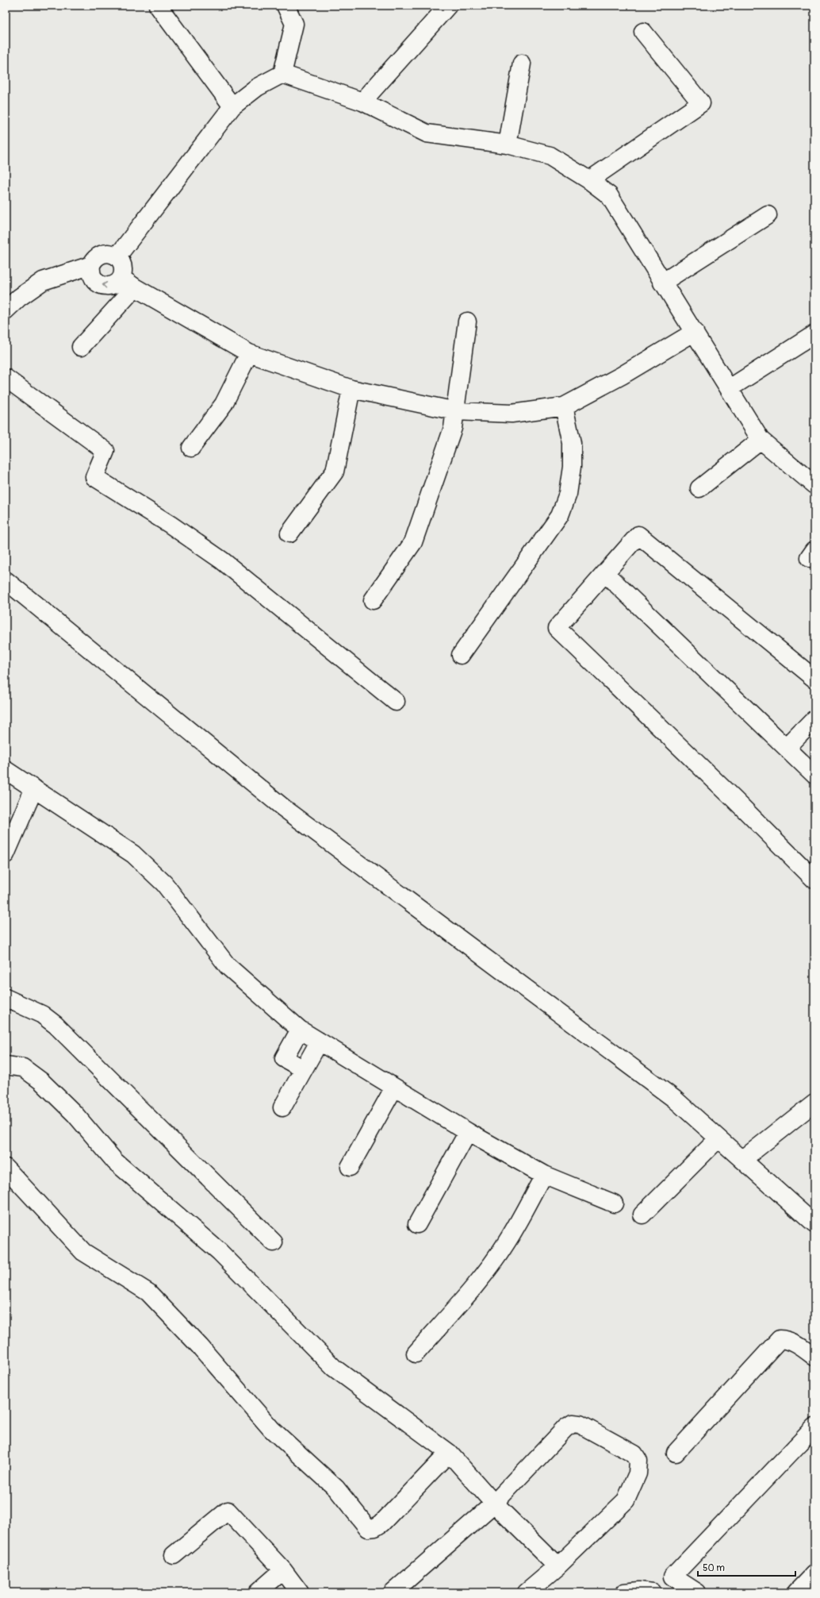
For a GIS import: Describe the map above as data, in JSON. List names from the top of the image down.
{
  "scale_bar": "50 m"
}
